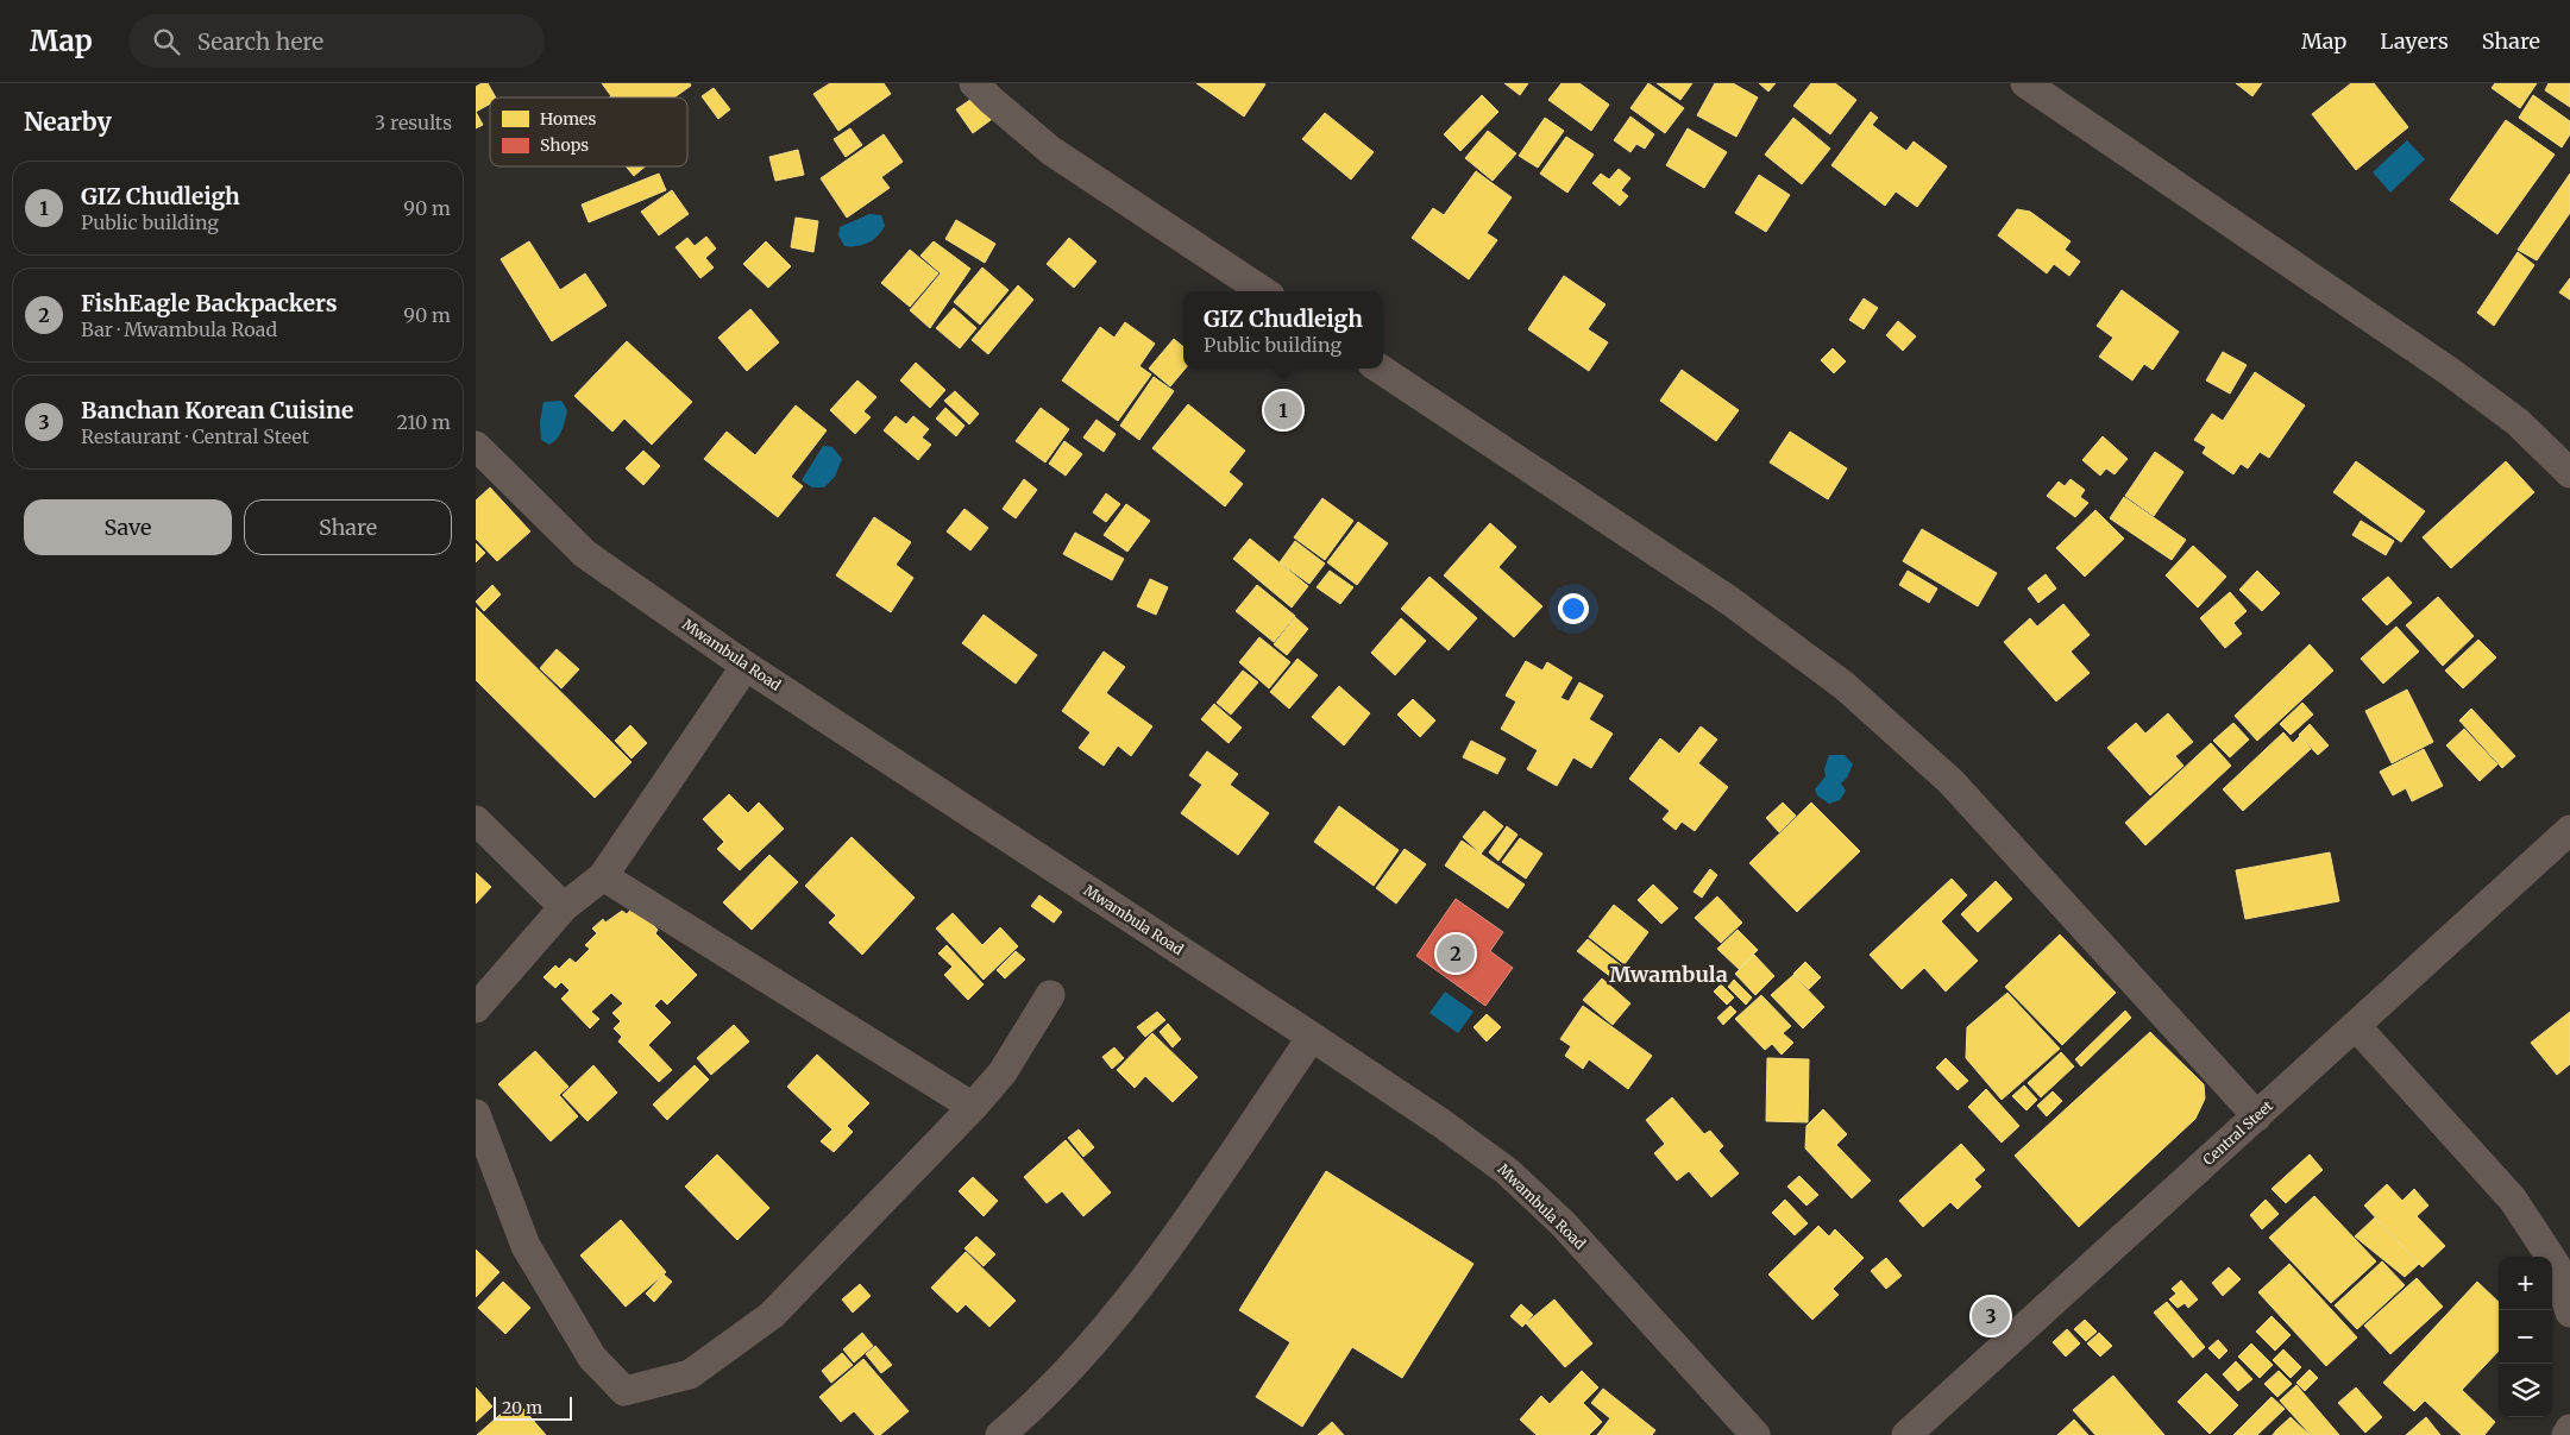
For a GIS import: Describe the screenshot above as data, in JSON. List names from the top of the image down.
{
  "streets": {
    "street": ["Mwambula Road", "Central Steet"]
  },
  "districts": ["Mwambula"],
  "legend": ["Homes", "Shops"],
  "scale_bar": "20 m",
  "page": {
    "header": "Map",
    "search": "Search here",
    "nav": ["Map", "Layers", "Share"],
    "heading": ["Nearby", "3 results"],
    "list": [
      {
        "mark": "1",
        "name": "GIZ Chudleigh",
        "note": "Public building",
        "value": "90 m"
      },
      {
        "mark": "2",
        "name": "FishEagle Backpackers",
        "note": "Bar · Mwambula Road",
        "value": "90 m"
      },
      {
        "mark": "3",
        "name": "Banchan Korean Cuisine",
        "note": "Restaurant · Central Steet",
        "value": "210 m"
      }
    ],
    "popup": ["GIZ Chudleigh", "Public building"],
    "pins": ["1", "2", "3"],
    "buttons": ["Save", "Share"],
    "map_buttons": ["+", "−"],
    "scale": "20 m"
  }
}
